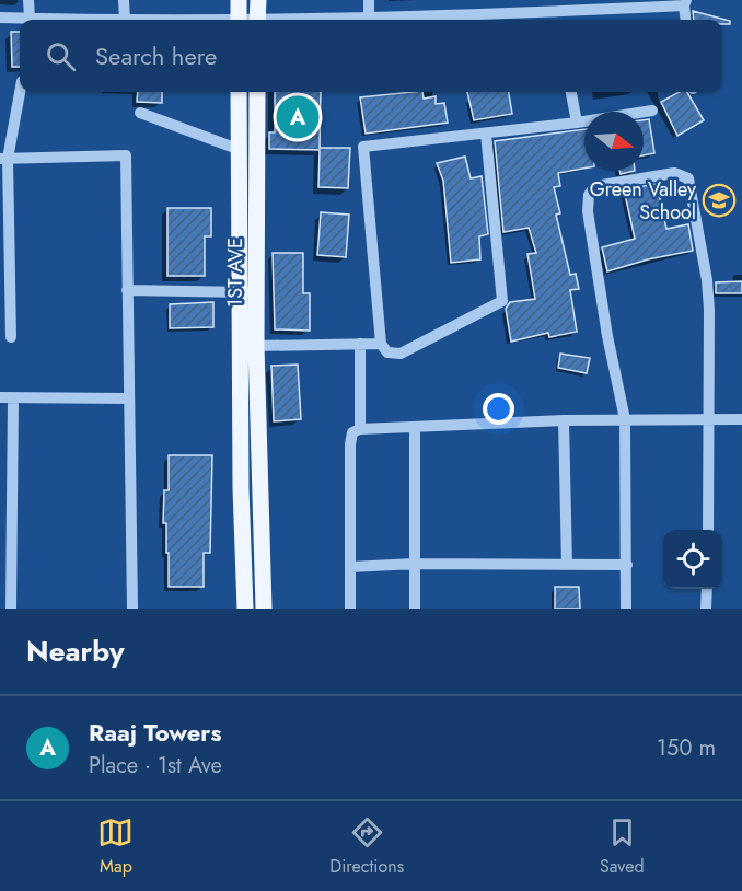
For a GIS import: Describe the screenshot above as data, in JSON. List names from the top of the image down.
{
  "streets": {
    "main road": ["1ST AVE"]
  },
  "places": {
    "school or university": ["Green Valley School"]
  },
  "north": "right",
  "page": {
    "search": "Search here",
    "pins": "A",
    "heading": "Nearby",
    "list": [
      {
        "mark": "A",
        "name": "Raaj Towers",
        "note": "Place · 1st Ave",
        "value": "150 m"
      }
    ],
    "nav": ["Map", "Directions", "Saved"]
  }
}
